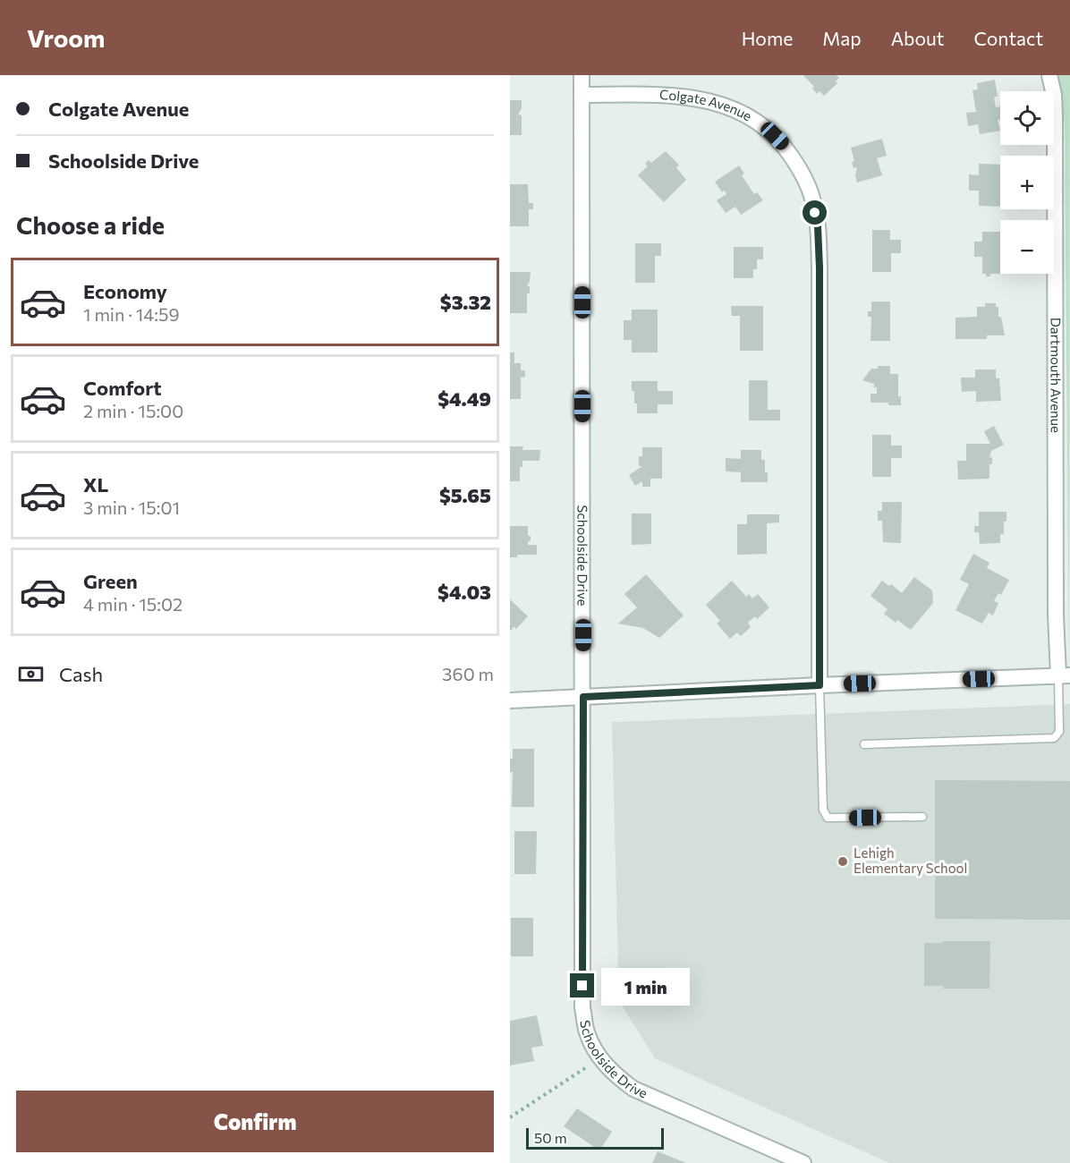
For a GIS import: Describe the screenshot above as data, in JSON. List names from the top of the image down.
{
  "streets": {
    "street": ["Colgate Avenue", "Dartmouth Avenue", "Schoolside Drive"]
  },
  "crossings": [
    ["Colgate Avenue", "Schoolside Drive"]
  ],
  "places": ["Lehigh Elementary School"],
  "scale_bar": "50 m",
  "page": {
    "header": "Vroom",
    "nav": [
      "Home",
      "Map",
      "About",
      "Contact"
    ],
    "banner": ["Colgate Avenue", "Schoolside Drive"],
    "map_buttons": ["+", "−"],
    "heading": "Choose a ride",
    "list": [
      {
        "name": "Economy",
        "note": "1 min · 14:59",
        "value": "$3.32"
      },
      {
        "name": "Comfort",
        "note": "2 min · 15:00",
        "value": "$4.49"
      },
      {
        "name": "XL",
        "note": "3 min · 15:01",
        "value": "$5.65"
      },
      {
        "name": "Green",
        "note": "4 min · 15:02",
        "value": "$4.03"
      }
    ],
    "pay": ["Cash", "360 m"],
    "bubble": "1 min",
    "buttons": "Confirm",
    "scale": "50 m"
  }
}
